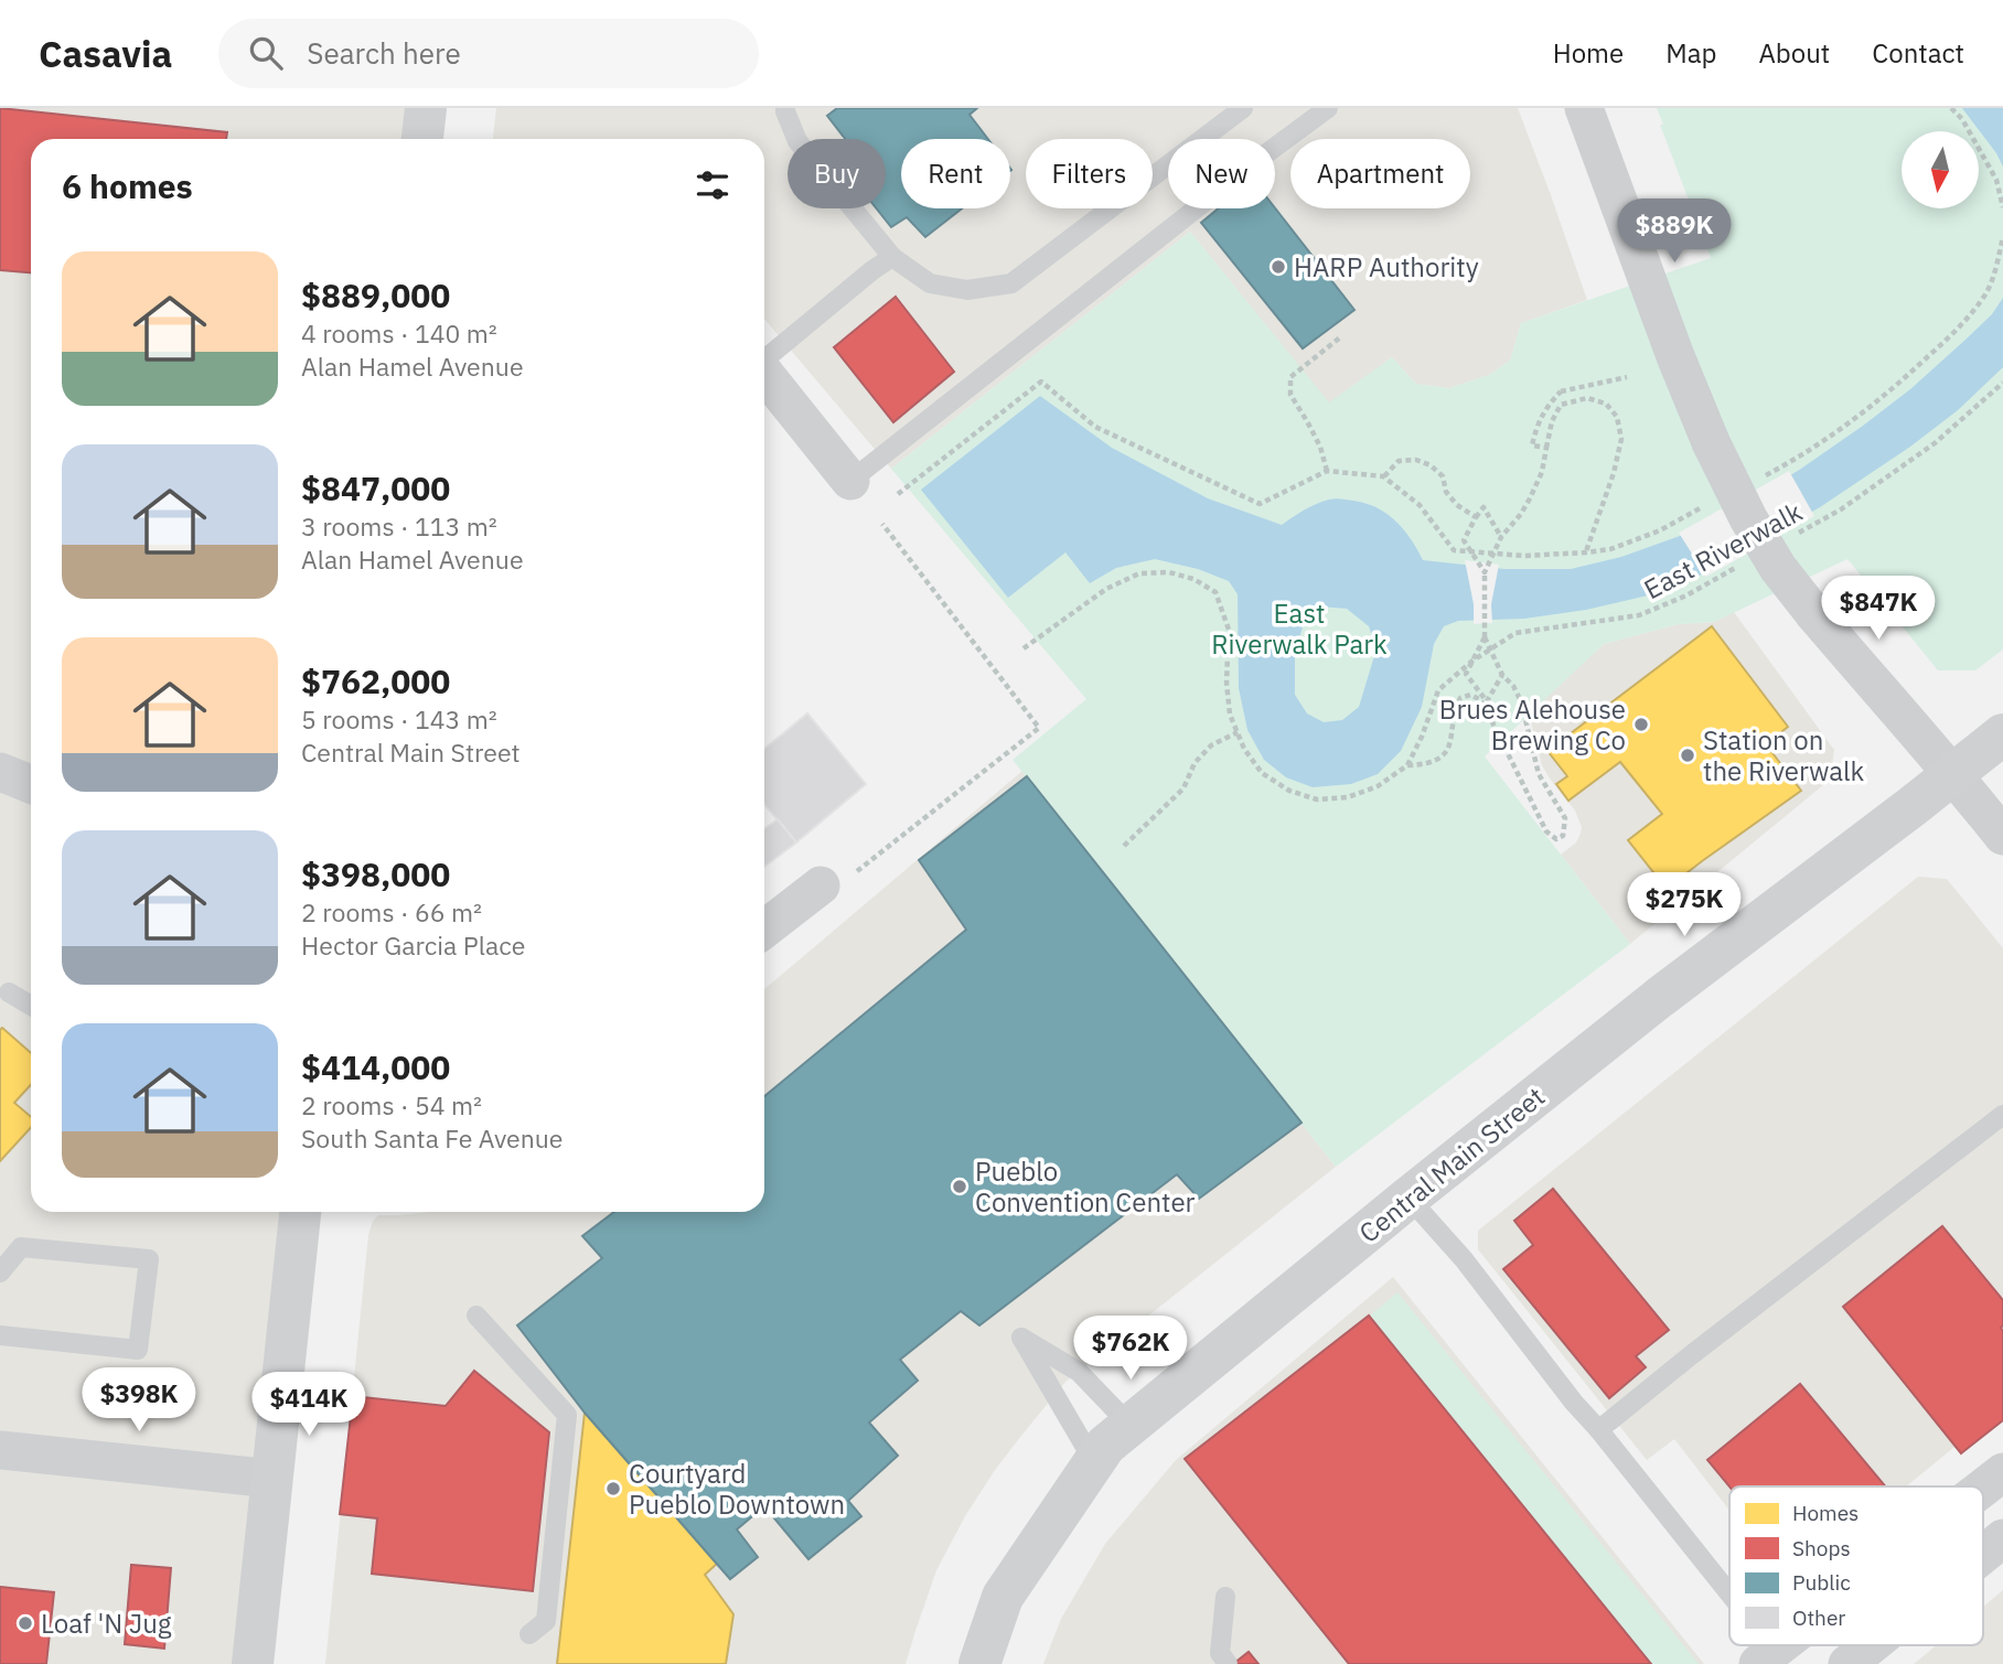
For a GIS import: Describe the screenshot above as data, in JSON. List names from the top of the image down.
{
  "streets": {
    "street": ["Central Main Street"],
    "path": ["East Riverwalk"]
  },
  "parks": ["East Riverwalk Park"],
  "places": [
    "HARP Authority",
    "Brues Alehouse Brewing Co",
    "Station on the Riverwalk",
    "Pueblo Convention Center",
    "Courtyard Pueblo Downtown",
    "Loaf 'N Jug"
  ],
  "legend": [
    "Homes",
    "Shops",
    "Public",
    "Other"
  ],
  "north": "bottom",
  "page": {
    "header": "Casavia",
    "search": "Search here",
    "nav": [
      "Home",
      "Map",
      "About",
      "Contact"
    ],
    "chip": [
      "Buy",
      "Rent",
      "Filters",
      "New",
      "Apartment"
    ],
    "heading": "6 homes",
    "price": [
      "$889K",
      "$847K",
      "$275K",
      "$762K",
      "$398K",
      "$414K"
    ],
    "list": [
      {
        "name": "$889,000",
        "note": "4 rooms · 140 m² · Alan Hamel Avenue"
      },
      {
        "name": "$847,000",
        "note": "3 rooms · 113 m² · Alan Hamel Avenue"
      },
      {
        "name": "$762,000",
        "note": "5 rooms · 143 m² · Central Main Street"
      },
      {
        "name": "$398,000",
        "note": "2 rooms · 66 m² · Hector Garcia Place"
      },
      {
        "name": "$414,000",
        "note": "2 rooms · 54 m² · South Santa Fe Avenue"
      }
    ]
  }
}
